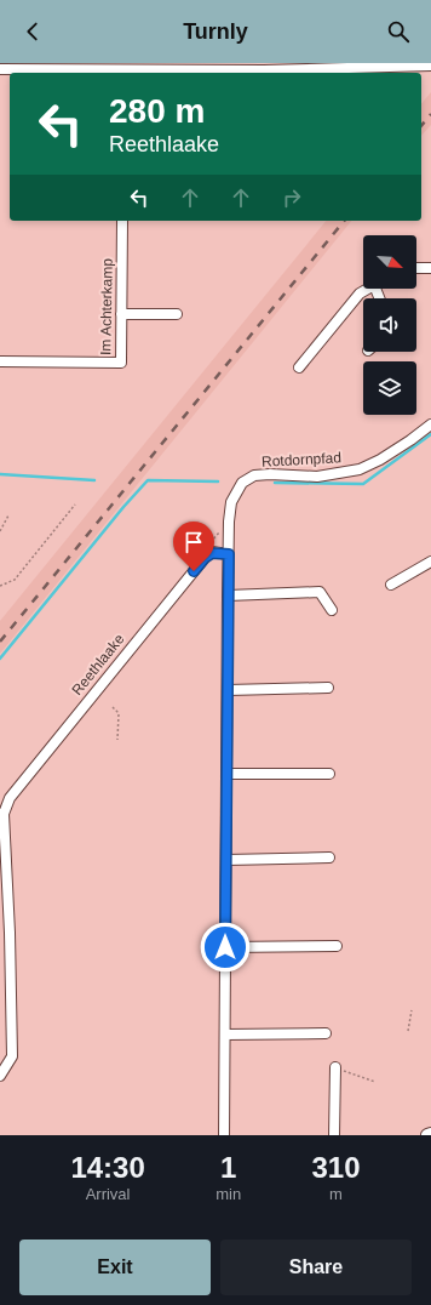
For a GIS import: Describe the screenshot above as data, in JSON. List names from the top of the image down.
{
  "streets": {
    "street": ["Im Achterkamp", "Rotdornpfad", "Reethlaake"]
  },
  "north": "bottom right",
  "page": {
    "header": "Turnly",
    "turn": ["280 m", "Reethlaake"],
    "eta": [
      "14:30",
      "Arrival",
      "1",
      "min",
      "310",
      "m"
    ],
    "buttons": ["Exit", "Share"]
  }
}
